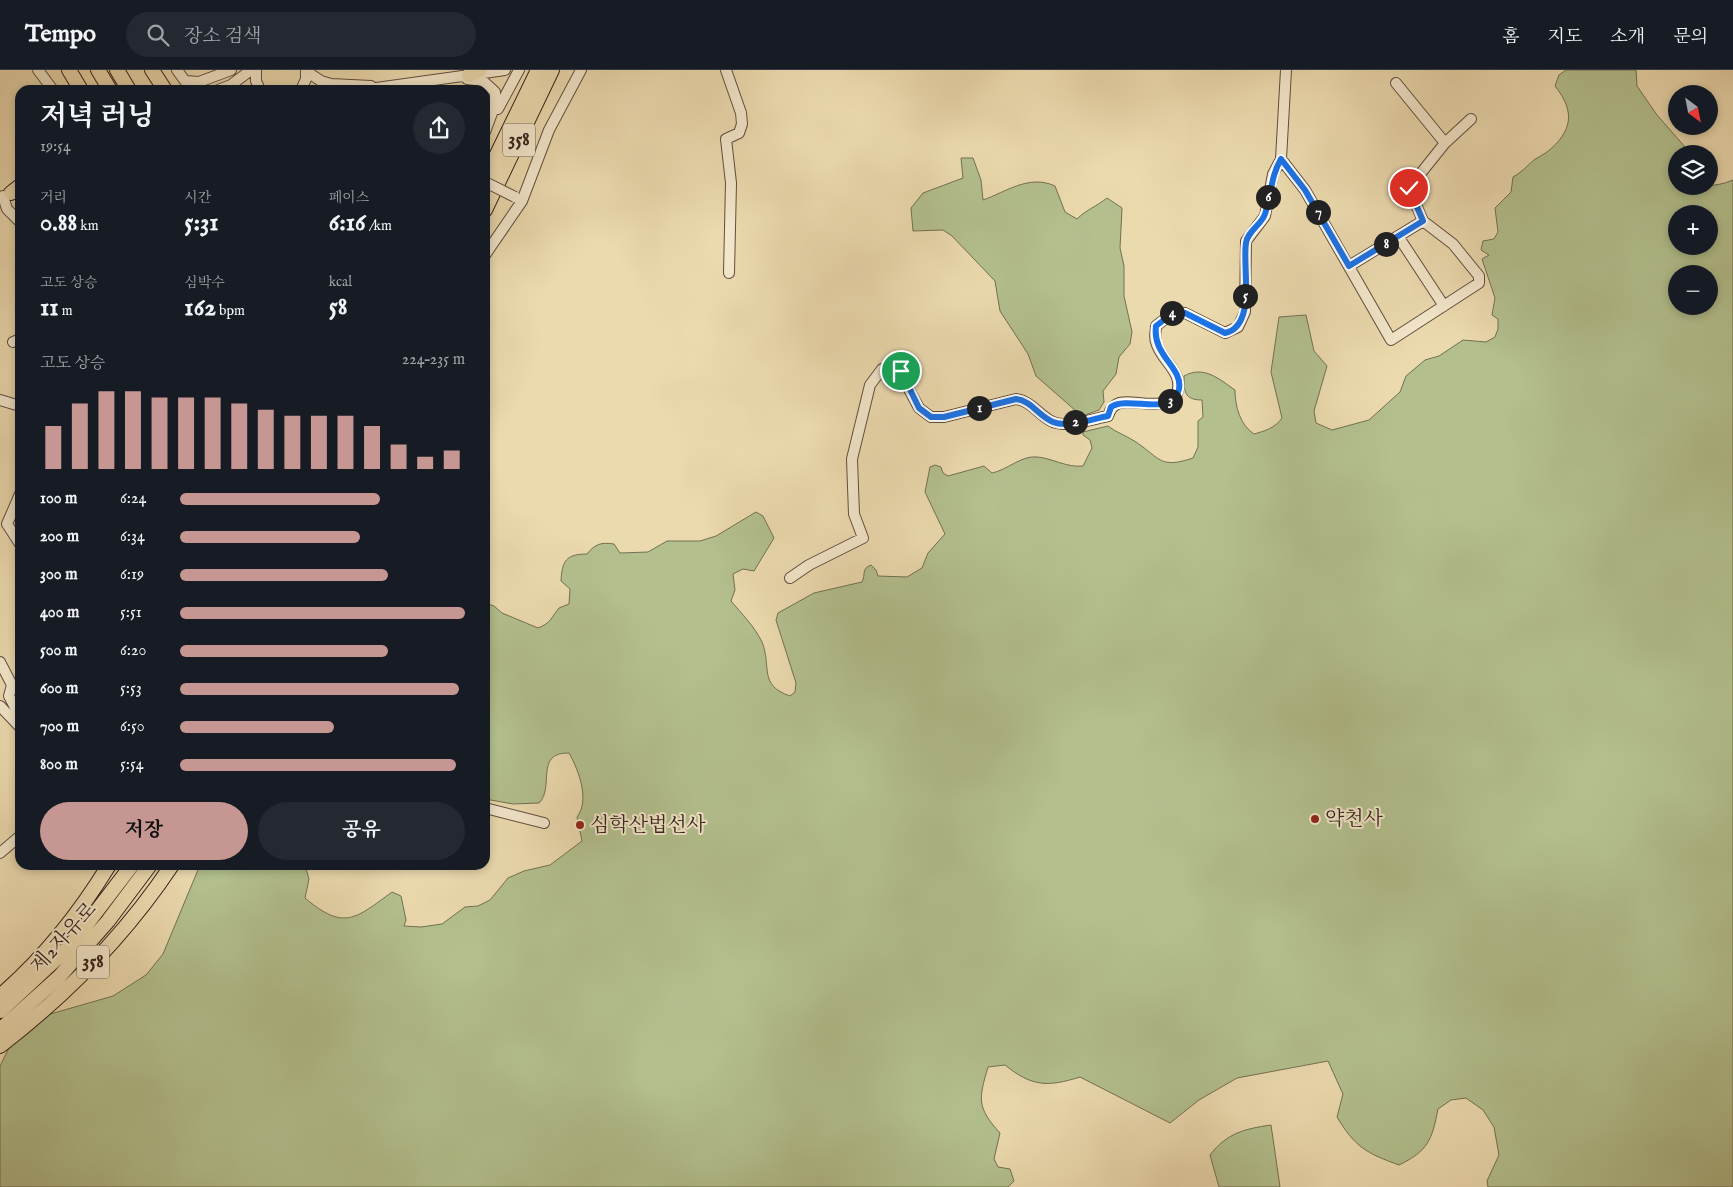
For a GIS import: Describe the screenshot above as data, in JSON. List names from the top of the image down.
{
  "streets": {
    "highway": ["358", "제2자유로"]
  },
  "places": ["약천사", "심학산법선사"],
  "north": "bottom right",
  "page": {
    "header": "Tempo",
    "search": "장소 검색",
    "nav": [
      "홈",
      "지도",
      "소개",
      "문의"
    ],
    "map_buttons": ["+", "−"],
    "heading": ["저녁 러닝", "19:54"],
    "stats": [
      ["거리", "0.88 km"],
      ["시간", "5:31"],
      ["페이스", "6:16 /km"],
      ["고도 상승", "11 m"],
      ["심박수", "162 bpm"],
      ["kcal", "58"]
    ],
    "pins": [
      "6",
      "7",
      "8",
      "5",
      "4",
      "3",
      "1",
      "2"
    ],
    "chart": ["고도 상승", "224–235 m"],
    "list": [
      {
        "name": "100 m",
        "note": "6:24"
      },
      {
        "name": "200 m",
        "note": "6:34"
      },
      {
        "name": "300 m",
        "note": "6:19"
      },
      {
        "name": "400 m",
        "note": "5:51"
      },
      {
        "name": "500 m",
        "note": "6:20"
      },
      {
        "name": "600 m",
        "note": "5:53"
      },
      {
        "name": "700 m",
        "note": "6:50"
      },
      {
        "name": "800 m",
        "note": "5:54"
      }
    ],
    "buttons": ["저장", "공유"]
  }
}
